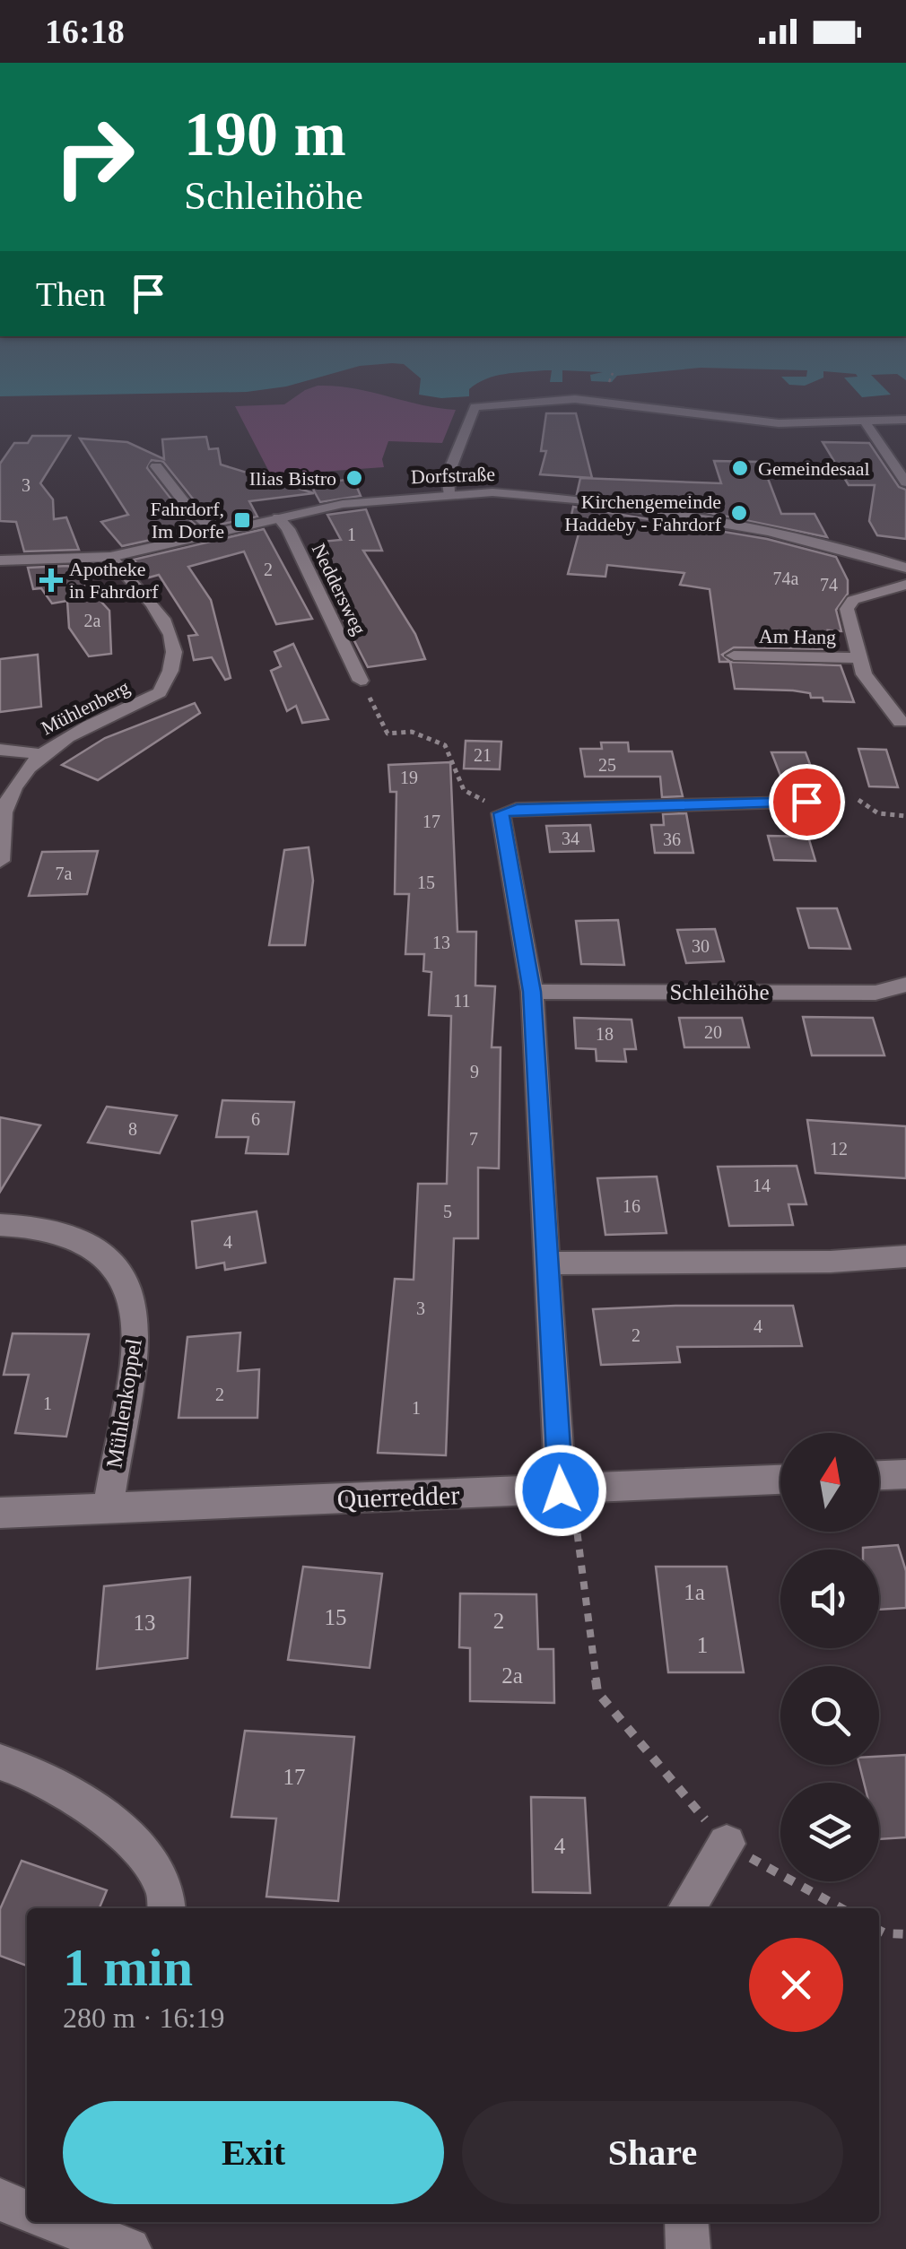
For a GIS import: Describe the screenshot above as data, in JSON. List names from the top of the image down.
{
  "streets": {
    "street": [
      "Dorfstraße",
      "Neddersweg",
      "Am Hang",
      "Mühlenberg",
      "Schleihöhe",
      "Mühlenkoppel",
      "Querredder"
    ]
  },
  "crossings": [
    ["Dorfstraße", "Neddersweg"],
    ["Dorfstraße", "Mühlenberg"],
    ["Mühlenkoppel", "Querredder"]
  ],
  "places": {
    "other": ["Gemeindesaal", "Ilias Bistro", "Kirchengemeinde Haddeby - Fahrdorf"],
    "transit": ["Fahrdorf, Im Dorfe"],
    "health": ["Apotheke in Fahrdorf"]
  },
  "house_numbers": [
    "3",
    "1",
    "2",
    "74a",
    "74",
    "2a",
    "21",
    "25",
    "19",
    "17",
    "34",
    "36",
    "7a",
    "15",
    "13",
    "30",
    "11",
    "20",
    "18",
    "9",
    "6",
    "8",
    "7",
    "12",
    "14",
    "16",
    "5",
    "4",
    "3",
    "4",
    "2",
    "2",
    "1",
    "1",
    "1a",
    "15",
    "2",
    "13",
    "1",
    "2a",
    "17",
    "4"
  ],
  "north": "top",
  "page": {
    "status": "16:18",
    "turn": ["190 m", "Schleihöhe"],
    "then": "Then",
    "heading": ["1 min", "280 m · 16:19"],
    "buttons": ["Exit", "Share"]
  }
}
